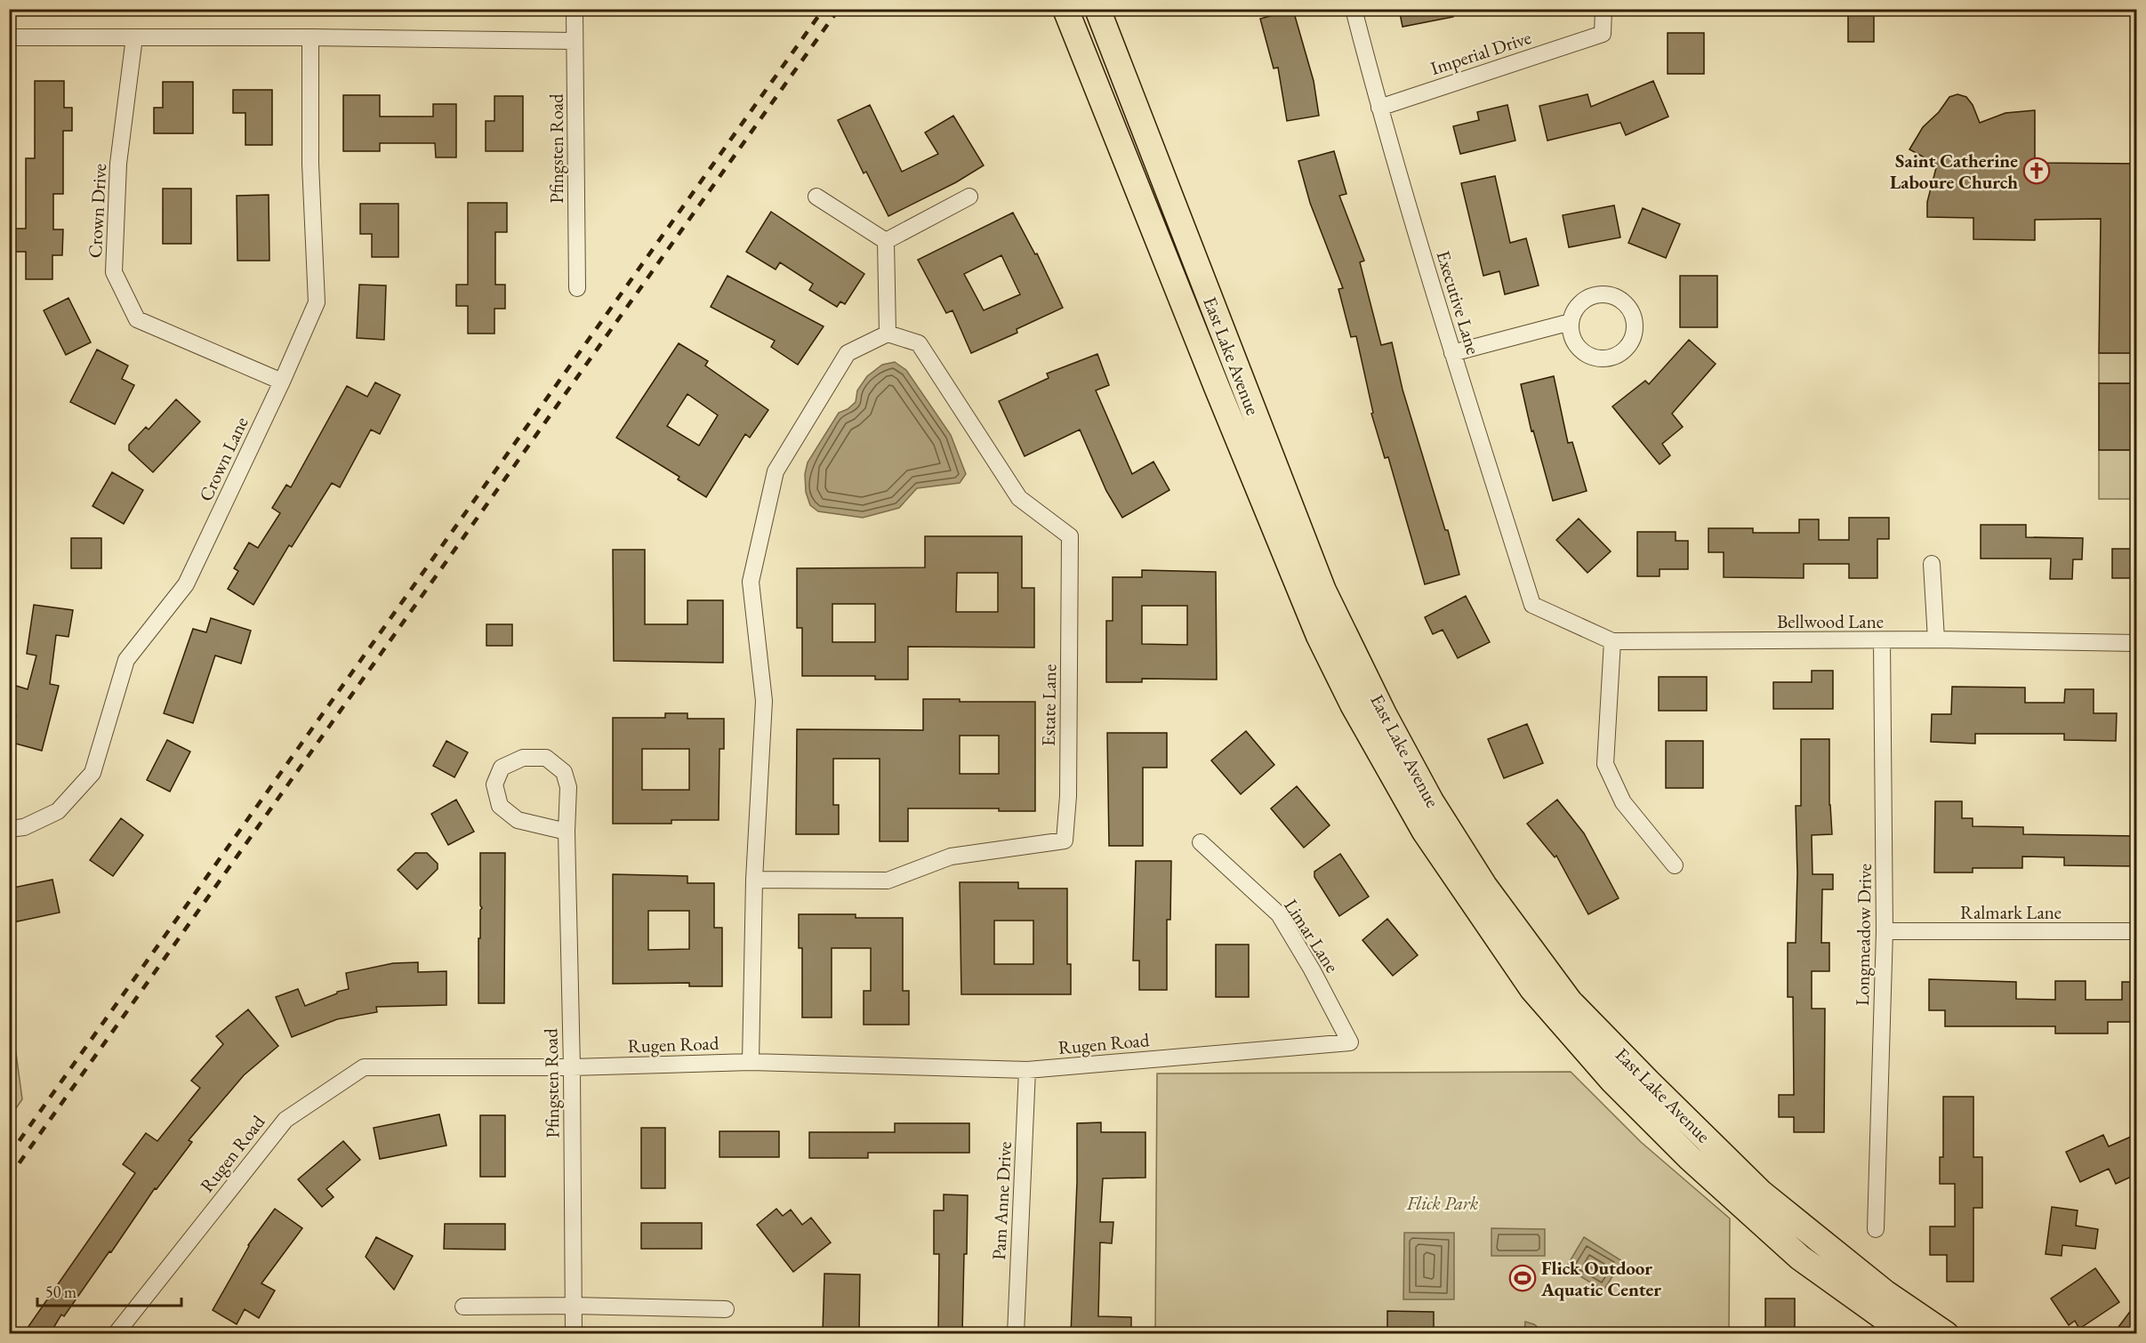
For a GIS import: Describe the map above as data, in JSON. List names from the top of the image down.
{
  "streets": {
    "main road": ["East Lake Avenue"],
    "street": [
      "Imperial Drive",
      "Pfingsten Road",
      "Crown Drive",
      "Executive Lane",
      "Crown Lane",
      "Bellwood Lane",
      "Estate Lane",
      "Ralmark Lane",
      "Longmeadow Drive",
      "Limar Lane",
      "Rugen Road",
      "Pam Anne Drive"
    ]
  },
  "crossings": [
    ["Imperial Drive", "Executive Lane"],
    ["Pfingsten Road", "Rugen Road"],
    ["Crown Drive", "Crown Lane"],
    ["Executive Lane", "Bellwood Lane"],
    ["Bellwood Lane", "Longmeadow Drive"],
    ["Ralmark Lane", "Longmeadow Drive"],
    ["Limar Lane", "Rugen Road"],
    ["Rugen Road", "Pam Anne Drive"]
  ],
  "parks": ["Flick Park"],
  "places": {
    "church": ["Saint Catherine Laboure Church"],
    "sports": ["Flick Outdoor Aquatic Center"]
  },
  "scale_bar": "50 m"
}
